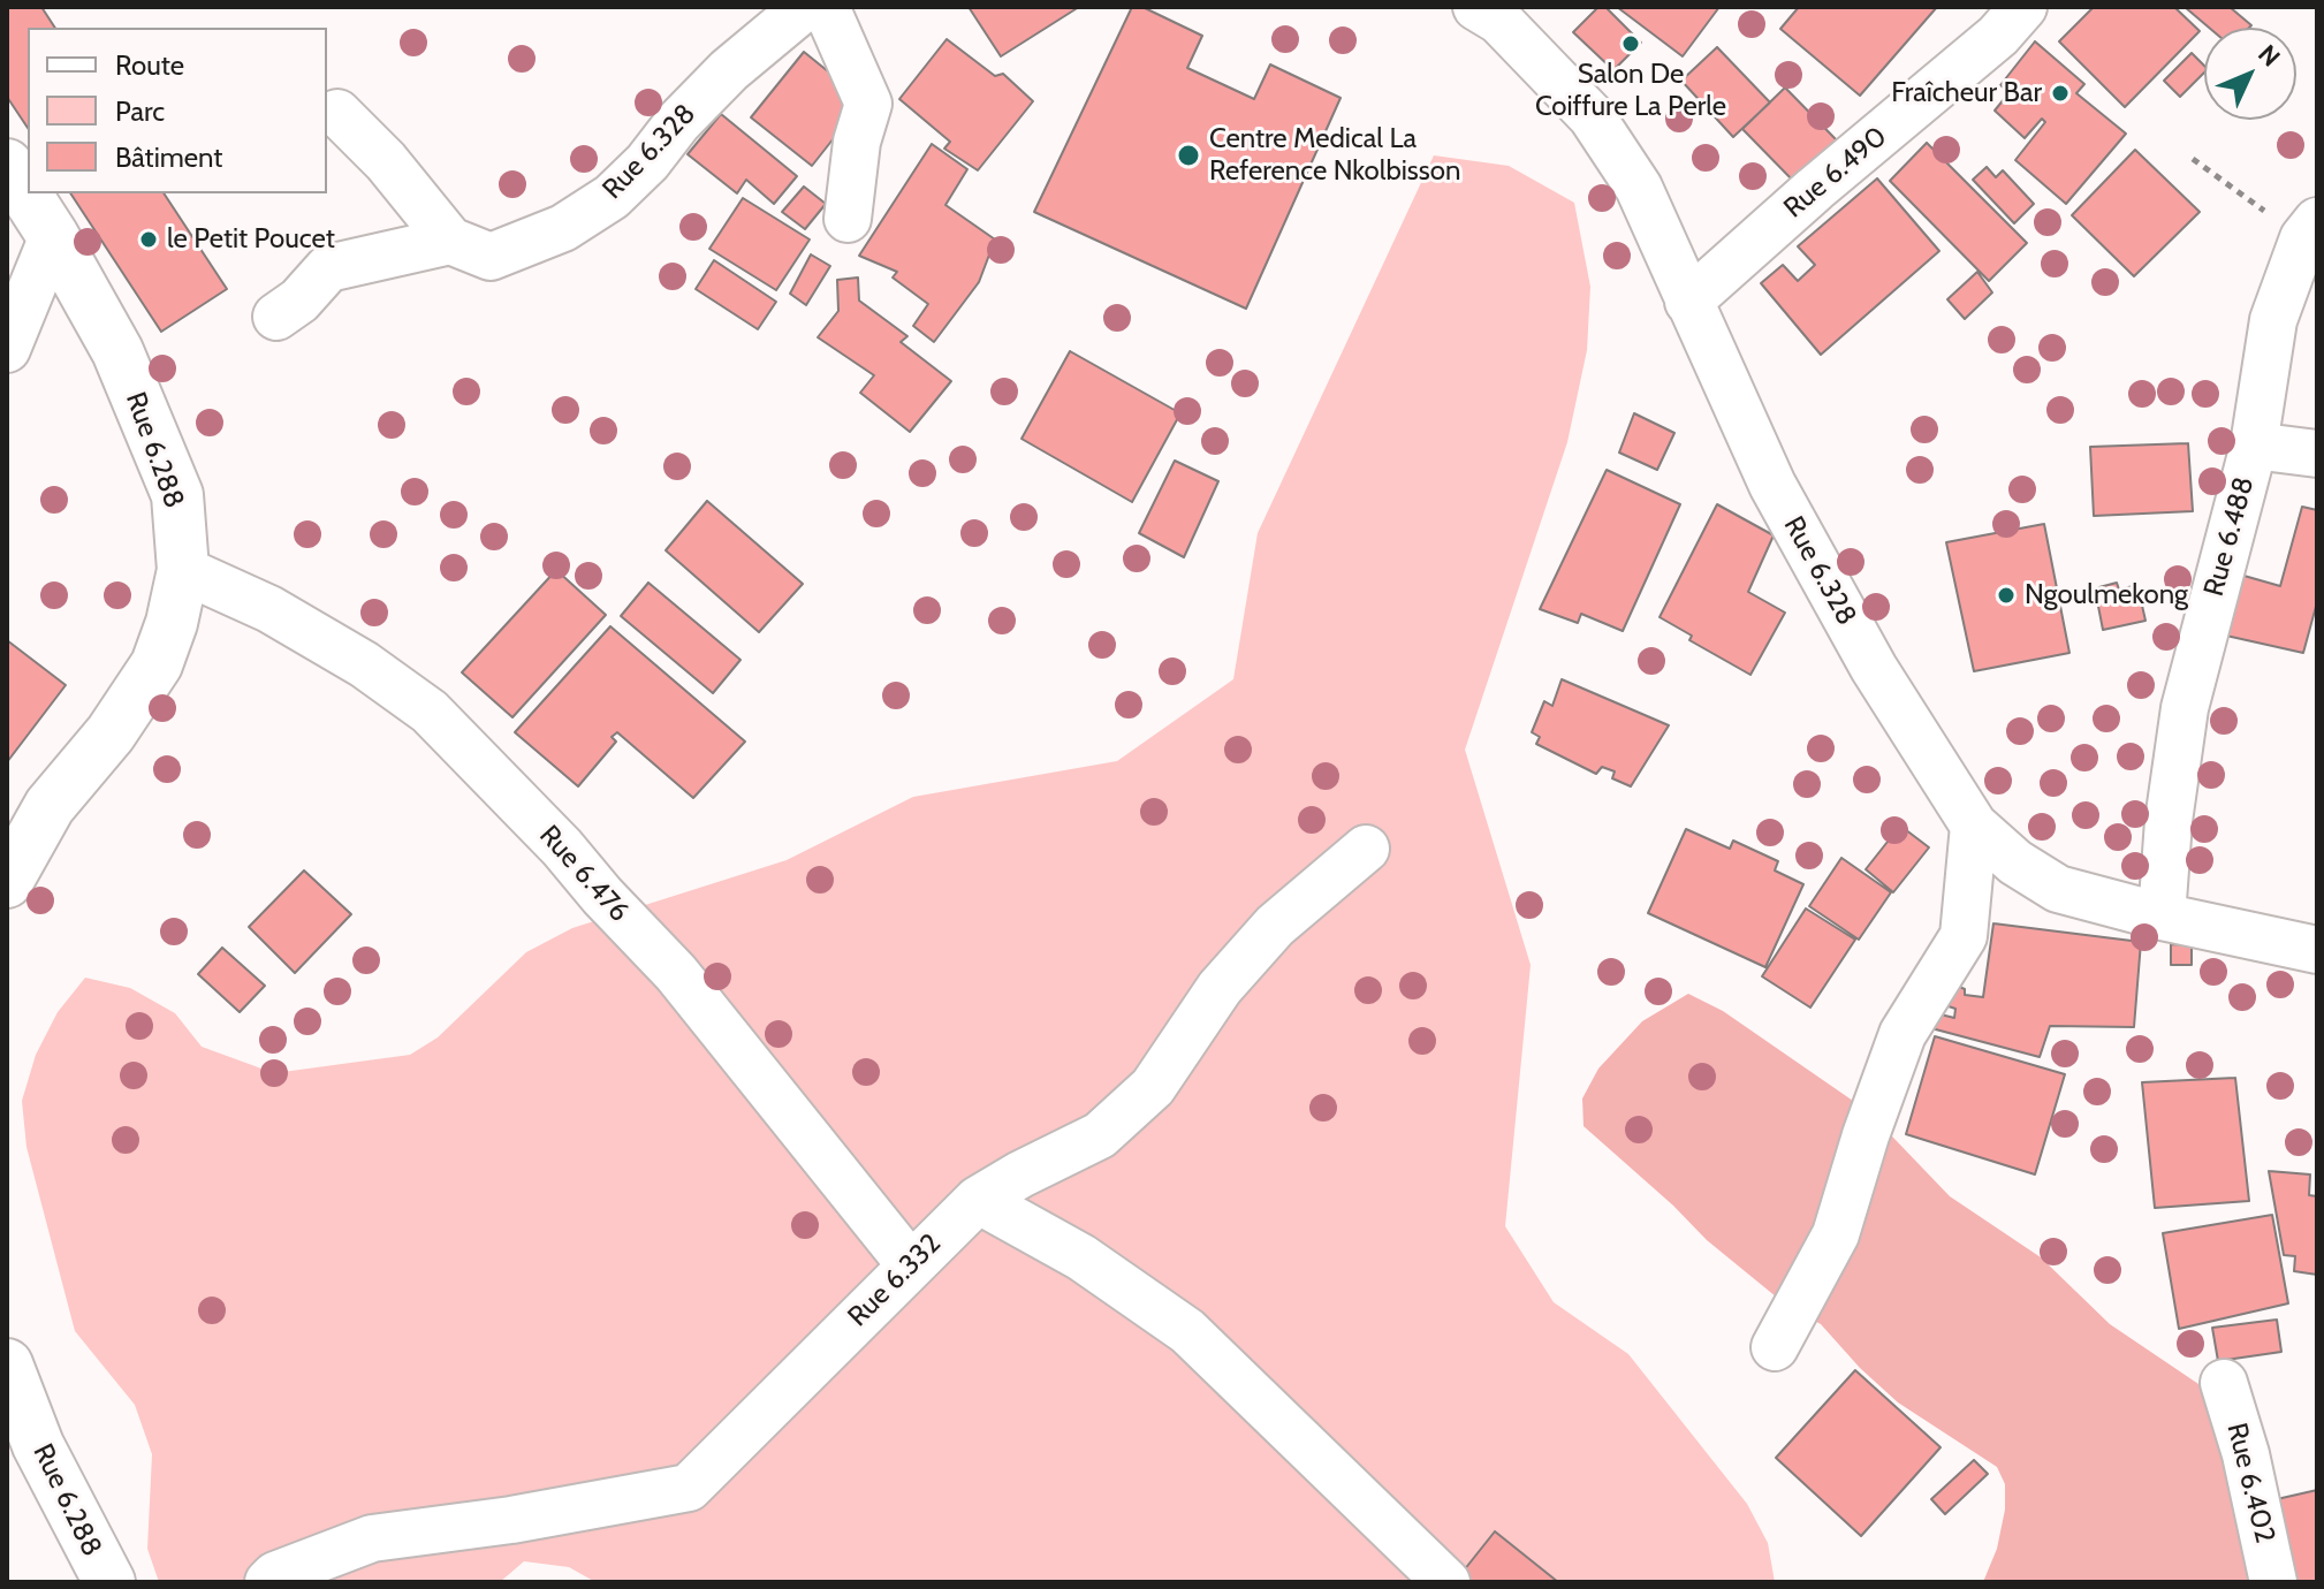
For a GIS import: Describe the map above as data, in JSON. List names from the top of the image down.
{
  "streets": {
    "street": [
      "Rue 6.328",
      "Rue 6.490",
      "Rue 6.288",
      "Rue 6.488",
      "Rue 6.476",
      "Rue 6.332",
      "Rue 6.402"
    ]
  },
  "crossings": [
    ["Rue 6.328", "Rue 6.490"],
    ["Rue 6.328", "Rue 6.488"],
    ["Rue 6.288", "Rue 6.476"],
    ["Rue 6.476", "Rue 6.332"]
  ],
  "places": [
    "Salon De Coiffure La Perle",
    "Fraîcheur Bar",
    "Centre Medical La Reference Nkolbisson",
    "le Petit Poucet",
    "Ngoulmekong"
  ],
  "legend": ["Route", "Parc", "Bâtiment"],
  "north": "top right"
}
